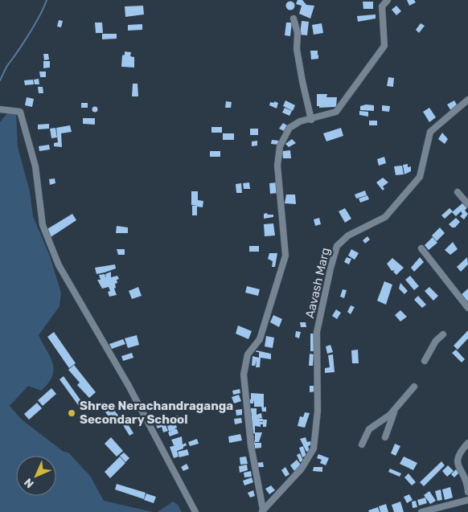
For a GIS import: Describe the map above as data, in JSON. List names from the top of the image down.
{
  "streets": {
    "street": ["Aavash Marg"]
  },
  "places": ["Shree Nerachandraganga Secondary School"],
  "north": "bottom left"
}
